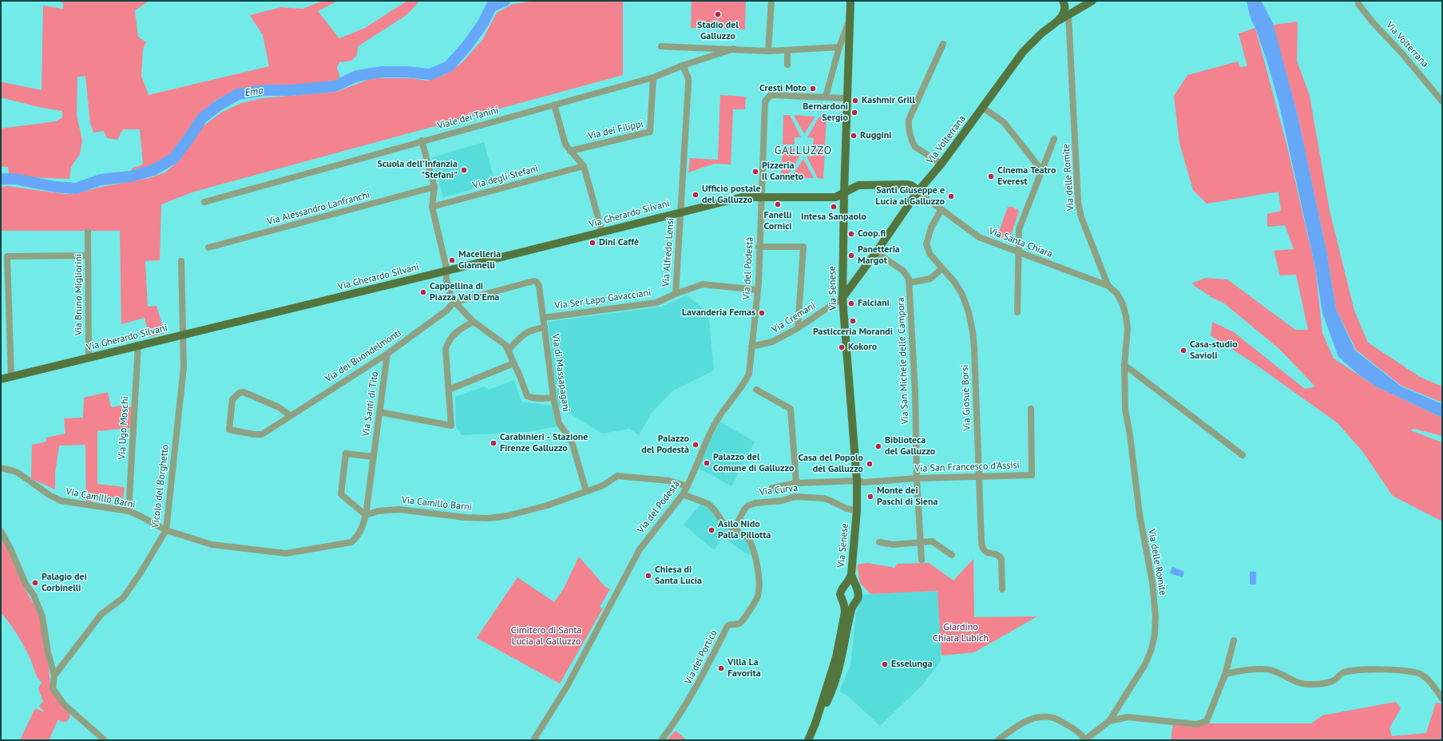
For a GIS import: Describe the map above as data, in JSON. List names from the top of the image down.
{
  "streets": {
    "main road": ["Via Volterrana", "Via Gherardo Silvani", "Via Senese"],
    "street": [
      "Viale dei Tanini",
      "Via dei Filippi",
      "Via degli Stefani",
      "Via delle Romite",
      "Via Alessandro Lanfranchi",
      "Via Santa Chiara",
      "Via Alfredo Lensi",
      "Via del Podestà",
      "Via Bruno Migliorini",
      "Via Ser Lapo Gavacciani",
      "Via Cremani",
      "Via dei Buondelmonti",
      "Via San Michele delle Campora",
      "Via di Massapagani",
      "Via Giosuè Borsi",
      "Via Santi di Tito",
      "Via Ugo Moschi",
      "Via San Francesco d'Assisi",
      "Vicolo del Borghetto",
      "Via Curva",
      "Via Camillo Barni",
      "Via del Portico"
    ]
  },
  "crossings": [
    ["Via Volterrana", "Via Gherardo Silvani"],
    ["Via Volterrana", "Via Santa Chiara"],
    ["Via Volterrana", "Via Senese"],
    ["Via Volterrana", "Via Cremani"],
    ["Via Volterrana", "Via San Michele delle Campora"],
    ["Viale dei Tanini", "Via dei Filippi"],
    ["Viale dei Tanini", "Via Alfredo Lensi"],
    ["Via delle Romite", "Via Santa Chiara"],
    ["Via Gherardo Silvani", "Via Santa Chiara"],
    ["Via Gherardo Silvani", "Via Alfredo Lensi"],
    ["Via Gherardo Silvani", "Via del Podestà"],
    ["Via Gherardo Silvani", "Via Senese"],
    ["Via Gherardo Silvani", "Via Bruno Migliorini"],
    ["Via Gherardo Silvani", "Via Ugo Moschi"],
    ["Via Gherardo Silvani", "Vicolo del Borghetto"],
    ["Via Santa Chiara", "Via Giosuè Borsi"],
    ["Via Alfredo Lensi", "Via Ser Lapo Gavacciani"],
    ["Via del Podestà", "Via Ser Lapo Gavacciani"],
    ["Via del Podestà", "Via Cremani"],
    ["Via del Podestà", "Via Camillo Barni"],
    ["Via del Podestà", "Via del Portico"],
    ["Via Senese", "Via Cremani"],
    ["Via Senese", "Via San Francesco d'Assisi"],
    ["Via Senese", "Via Curva"],
    ["Via Ser Lapo Gavacciani", "Via di Massapagani"],
    ["Via dei Buondelmonti", "Via di Massapagani"],
    ["Via dei Buondelmonti", "Via Santi di Tito"],
    ["Via San Michele delle Campora", "Via San Francesco d'Assisi"],
    ["Via di Massapagani", "Via Camillo Barni"],
    ["Via Giosuè Borsi", "Via San Francesco d'Assisi"],
    ["Via Santi di Tito", "Via Camillo Barni"],
    ["Via Ugo Moschi", "Via Camillo Barni"],
    ["Vicolo del Borghetto", "Via Camillo Barni"],
    ["Via Curva", "Via del Portico"]
  ],
  "districts": ["GALLUZZO"],
  "water": ["Ema"],
  "parks": ["Giardino Chiara Lubich", "Cimitero di Santa Lucia al Galluzzo"],
  "places": [
    "Stadio del Galluzzo",
    "Cresti Moto",
    "Kashmir Grill",
    "Bernardoni Sergio",
    "Ruggini",
    "Scuola dell'Infanzia \"Stefani\"",
    "Pizzeria Il Canneto",
    "Cinema Teatro Everest",
    "Ufficio postale del Galluzzo",
    "Santi Giuseppe e Lucia al Galluzzo",
    "Fanelli Cornici",
    "Intesa Sanpaolo",
    "Coop.fi",
    "Dini Caffè",
    "Panetteria Margot",
    "Macelleria Giannelli",
    "Cappellina di Piazza Val D'Ema",
    "Falciani",
    "Lavanderia Femas",
    "Pasticceria Morandi",
    "Kokoro",
    "Casa-studio Savioli",
    "Carabinieri - Stazione Firenze Galluzzo",
    "Palazzo del Podestà",
    "Biblioteca del Galluzzo",
    "Palazzo del Comune di Galluzzo",
    "Casa del Popolo del Galluzzo",
    "Monte dei Paschi di Siena",
    "Asilo Nido Palla Pillotta",
    "Chiesa di Santa Lucia",
    "Palagio dei Corbinelli",
    "Esselunga",
    "Villa La Favorita"
  ]
}
